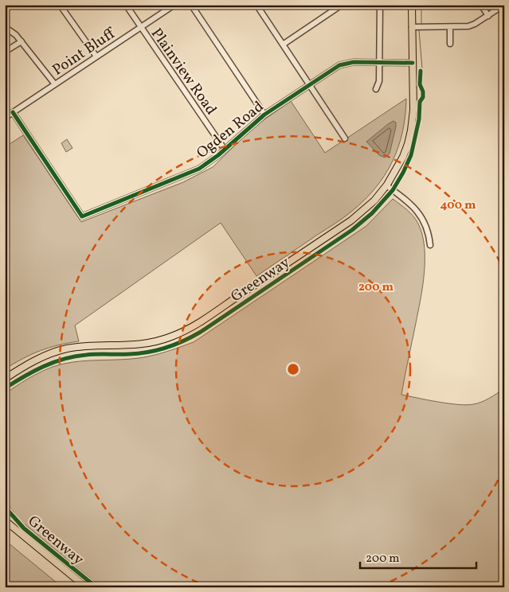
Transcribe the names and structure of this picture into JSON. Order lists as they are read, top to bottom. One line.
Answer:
{"streets":{"street":["Point Bluff","Plainview Road","Ogden Road"],"cycle path":["Greenway"]},"crossings":[["Point Bluff","Plainview Road"],["Point Bluff","Ogden Road"],["Plainview Road","Ogden Road"]],"scale_bar":"200 m","rings":["400 m","200 m"]}
